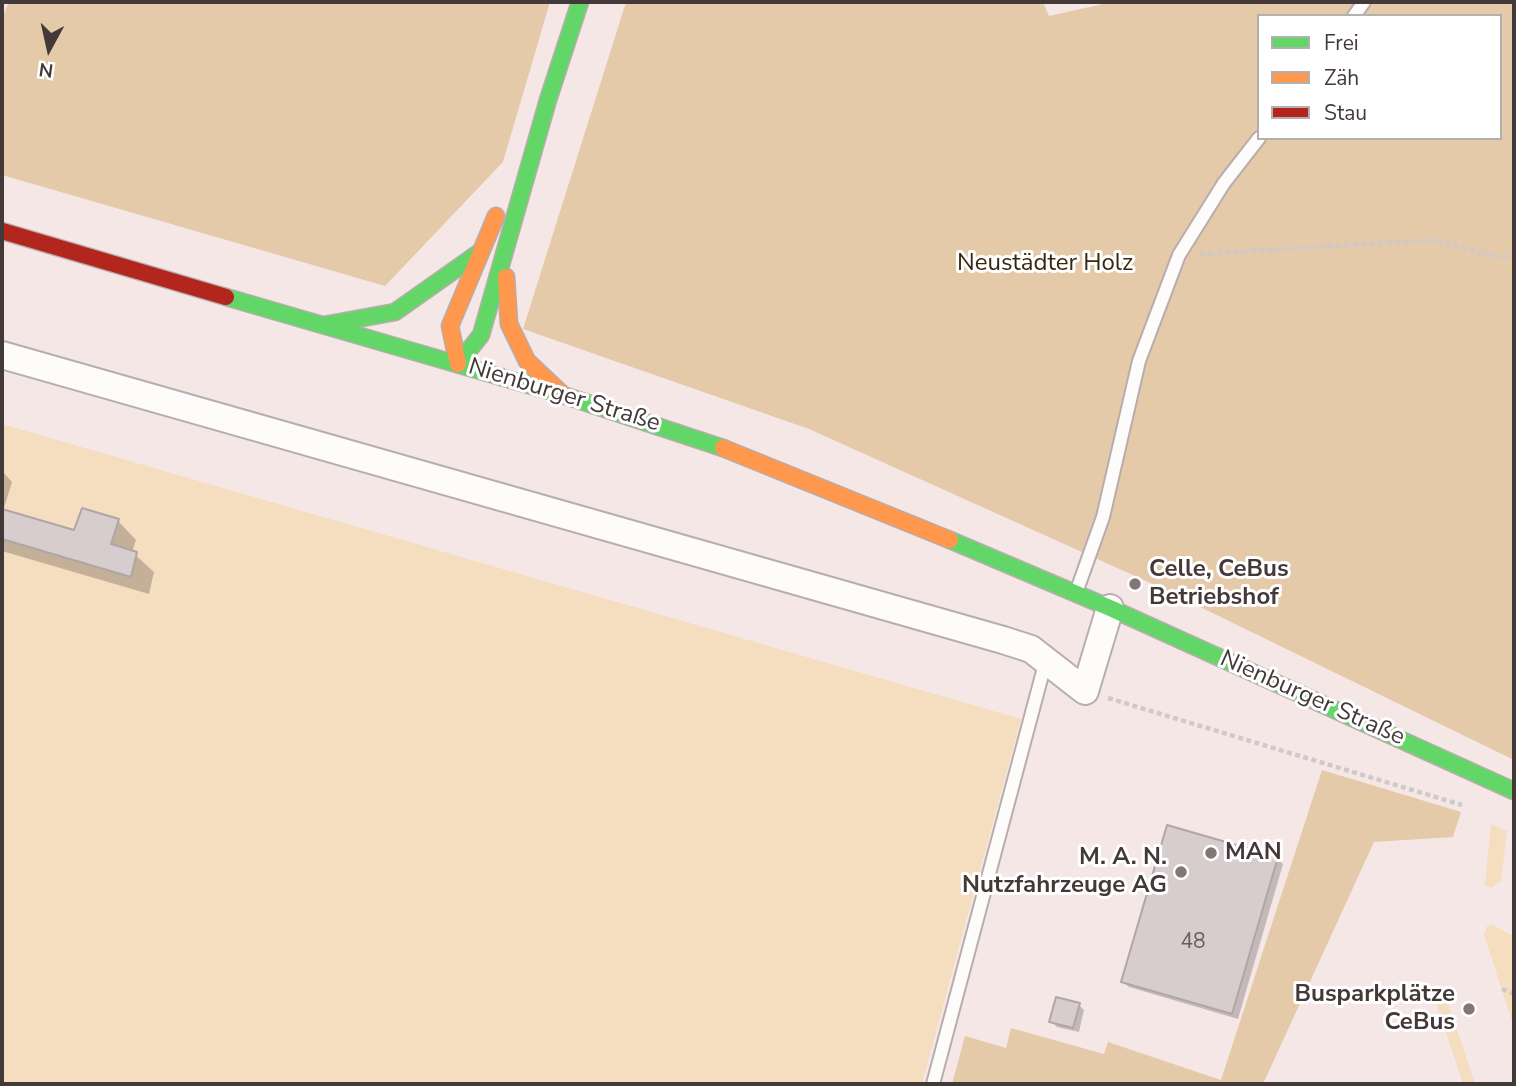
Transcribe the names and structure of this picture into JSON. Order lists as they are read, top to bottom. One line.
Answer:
{"streets":{"main road":["Nienburger Straße"]},"parks":["Neustädter Holz"],"places":["Celle, CeBus Betriebshof","MAN","M. A. N. Nutzfahrzeuge AG","Busparkplätze CeBus"],"house_numbers":["48"],"legend":["Frei","Zäh","Stau"],"north":"bottom"}
